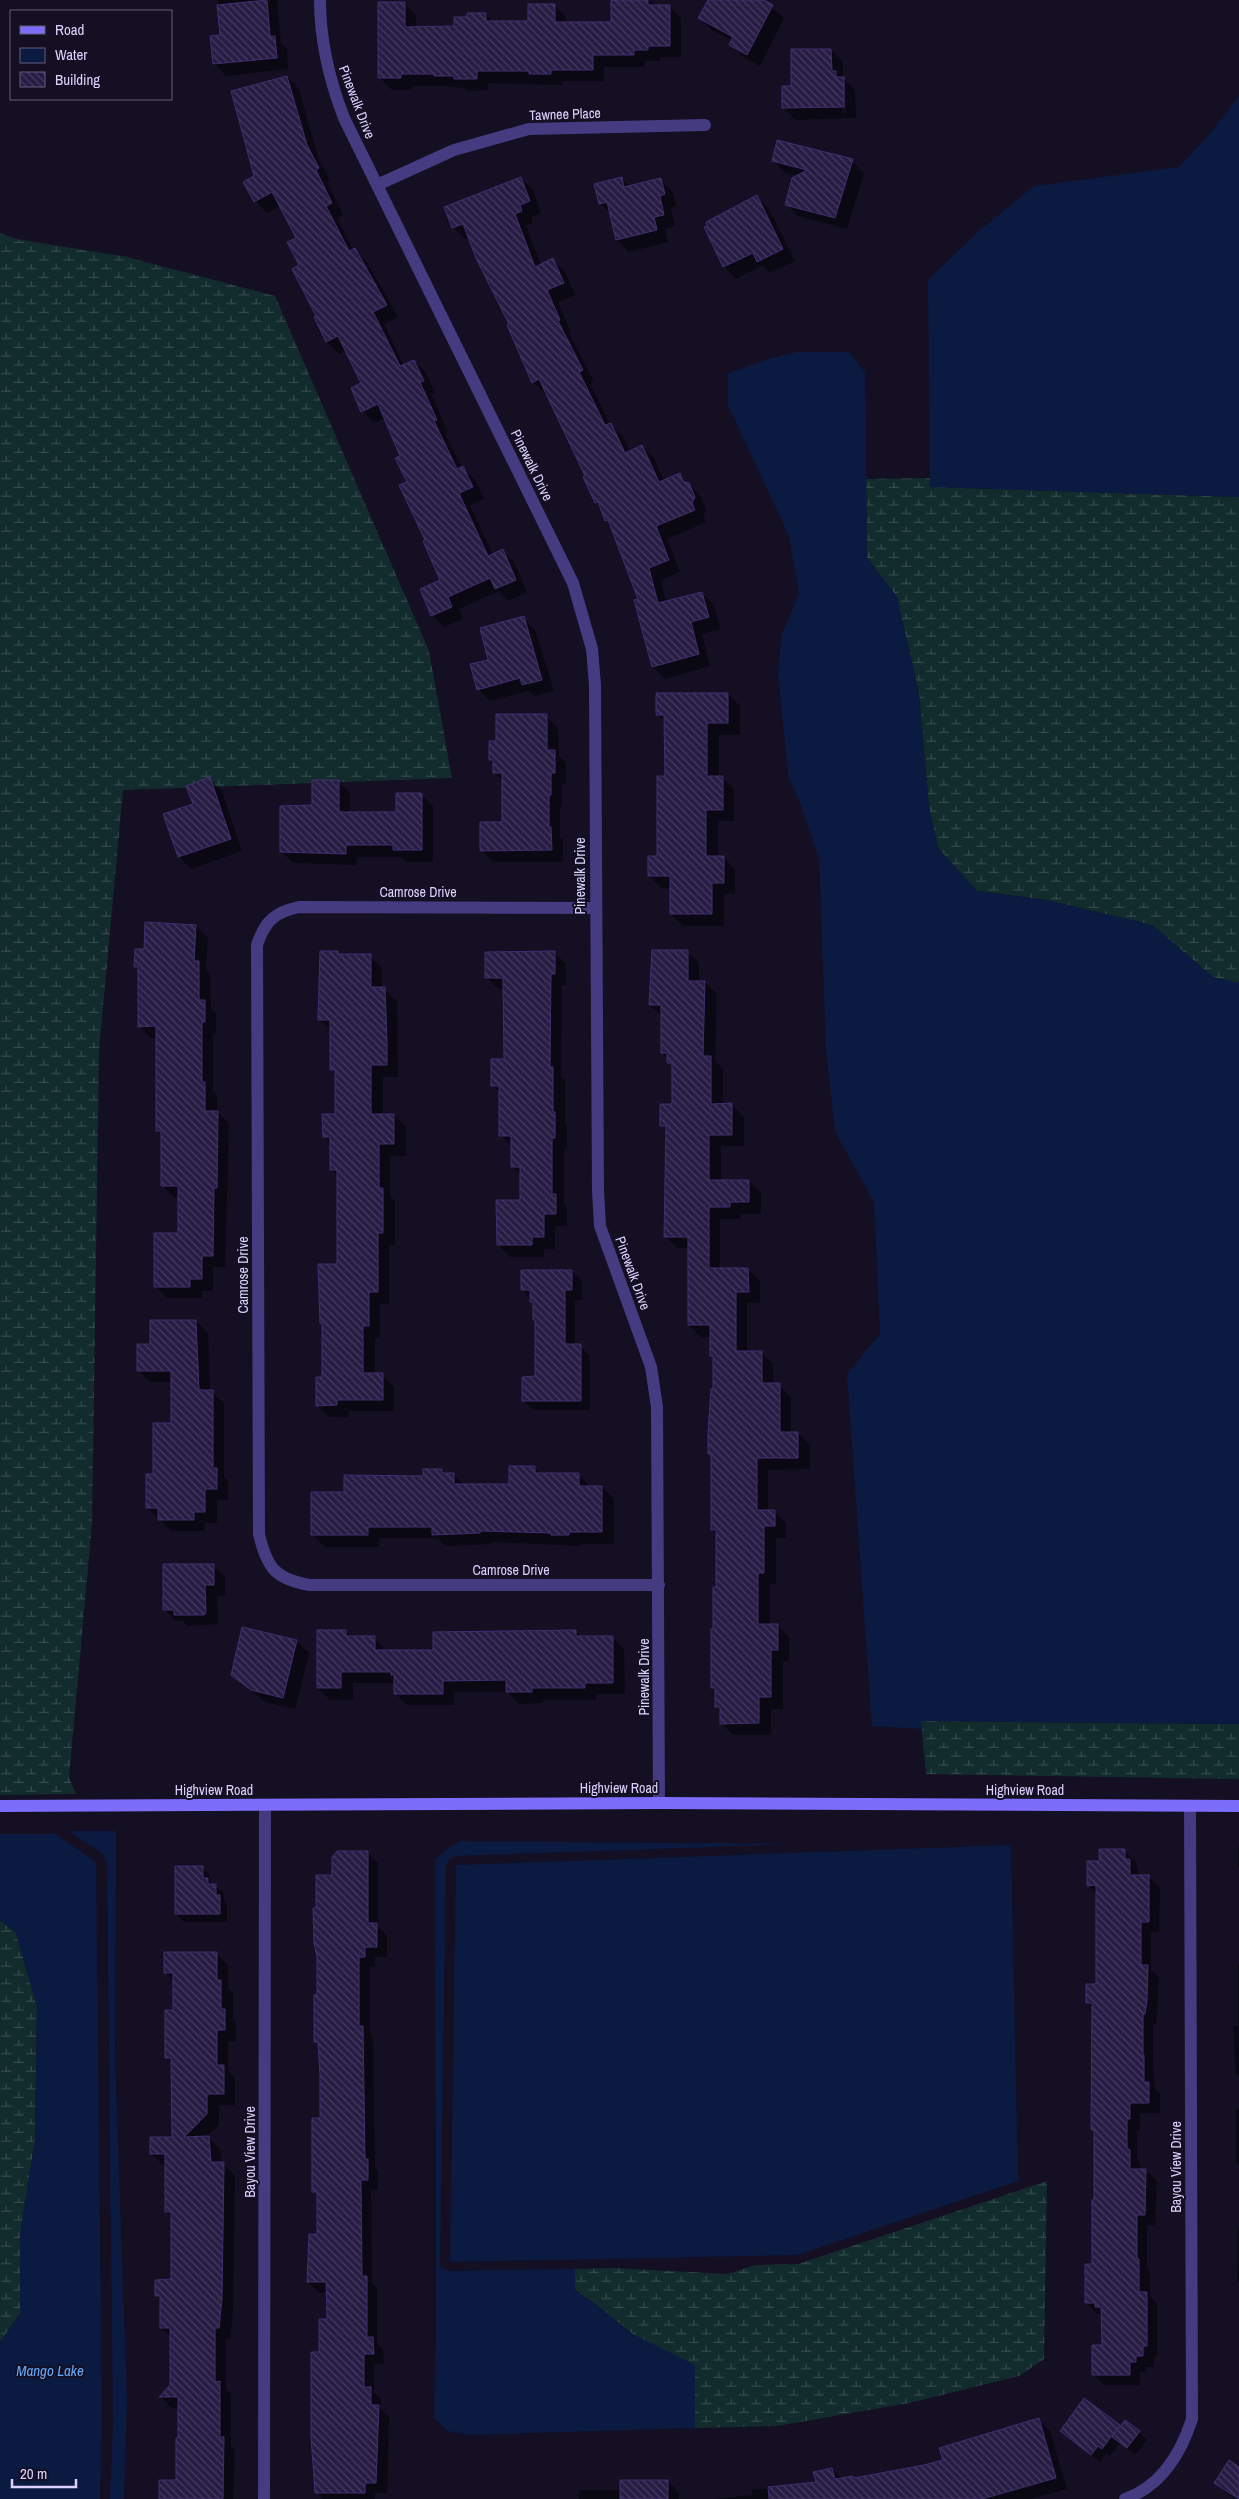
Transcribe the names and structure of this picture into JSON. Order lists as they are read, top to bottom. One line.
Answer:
{"streets":{"street":["Pinewalk Drive","Tawnee Place","Camrose Drive","Highview Road","Bayou View Drive"]},"crossings":[["Pinewalk Drive","Tawnee Place"],["Pinewalk Drive","Camrose Drive"],["Pinewalk Drive","Highview Road"],["Highview Road","Bayou View Drive"]],"water":["Mango Lake"],"legend":["Road","Water","Building"],"scale_bar":"20 m"}
